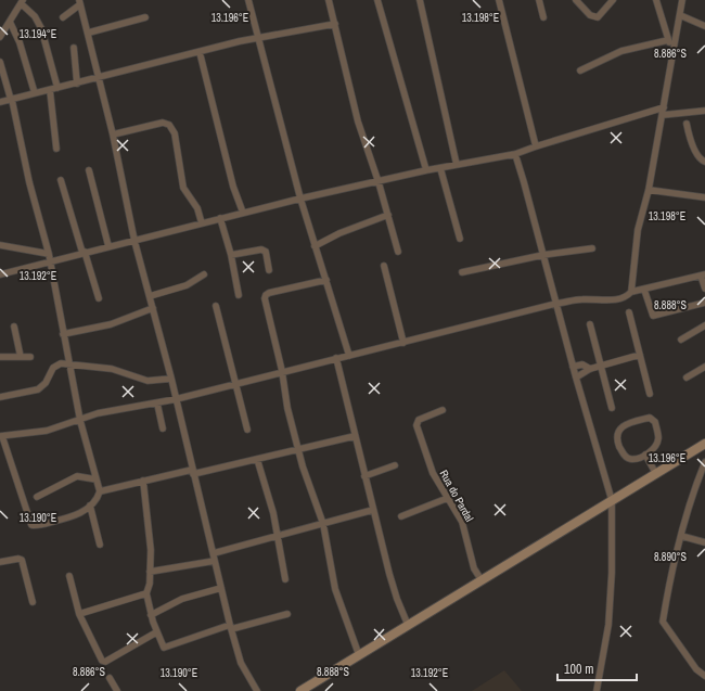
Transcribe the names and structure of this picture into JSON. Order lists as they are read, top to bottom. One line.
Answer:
{"streets":{"street":["Rua do Pardal"]},"scale_bar":"100 m","coordinates":["13.196°E","13.198°E","13.194°E","8.886°S","13.192°E","8.888°S","13.190°E","8.890°S"]}
